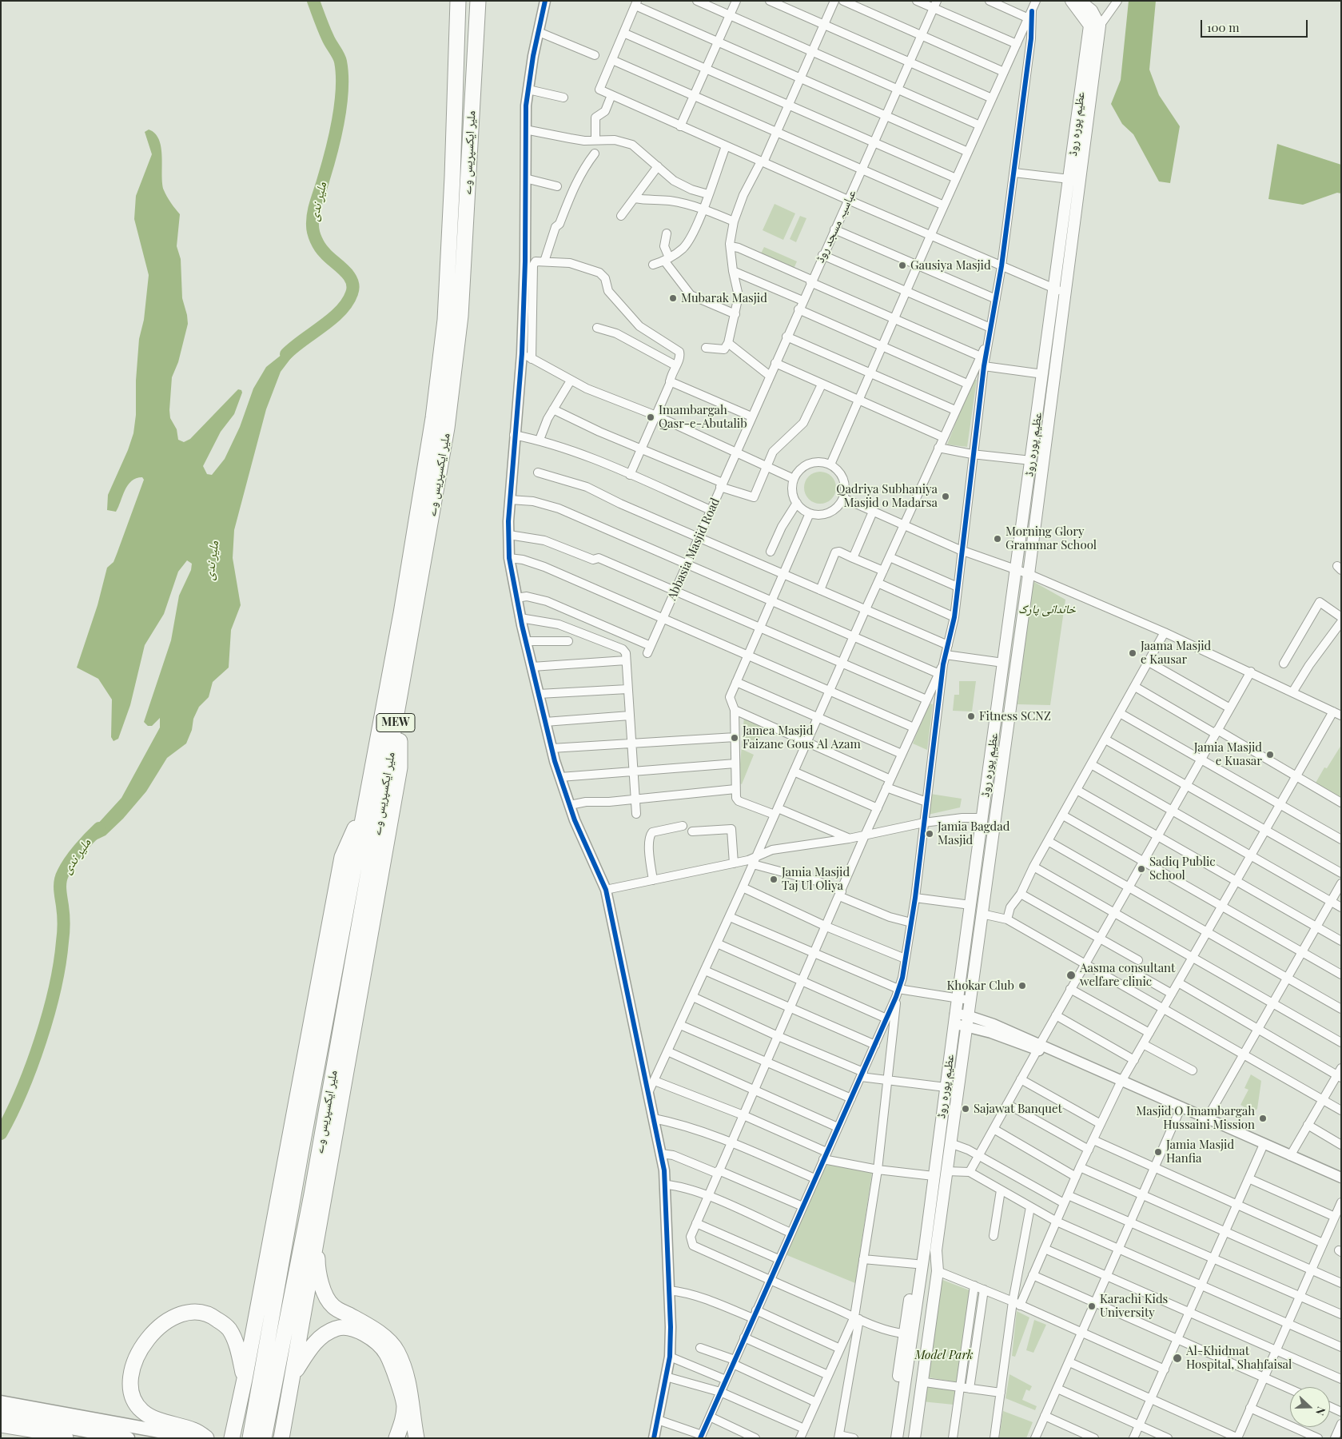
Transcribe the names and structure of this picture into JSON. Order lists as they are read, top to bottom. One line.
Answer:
{"streets":{"highway":["ملیر ایکسپریس وے","MEW"],"main road":["عظیم پورہ روڈ"],"street":["عباسیہ مسجد روڈ","Abbasia Masjid Road"]},"crossings":[["عباسیہ مسجد روڈ","Abbasia Masjid Road"]],"water":["ملیر ندی"],"parks":["خاندانی پارک","Model Park"],"places":["Gausiya Masjid","Mubarak Masjid","Imambargah Qasr-e-Abutalib","Qadriya Subhaniya Masjid o Madarsa","Morning Glory Grammar School","Jaama Masjid e Kausar","Fitness SCNZ","Jamea Masjid Faizane Gous Al Azam","Jamia Masjid e Kuasar","Jamia Bagdad Masjid","Sadiq Public School","Jamia Masjid Taj Ul Oliya","Aasma consultant welfare clinic","Khokar Club","Sajawat Banquet","Masjid O Imambargah Hussaini Mission","Jamia Masjid Hanfia","Karachi Kids University","Al-Khidmat Hospital, Shahfaisal"],"scale_bar":"100 m","north":"right"}
